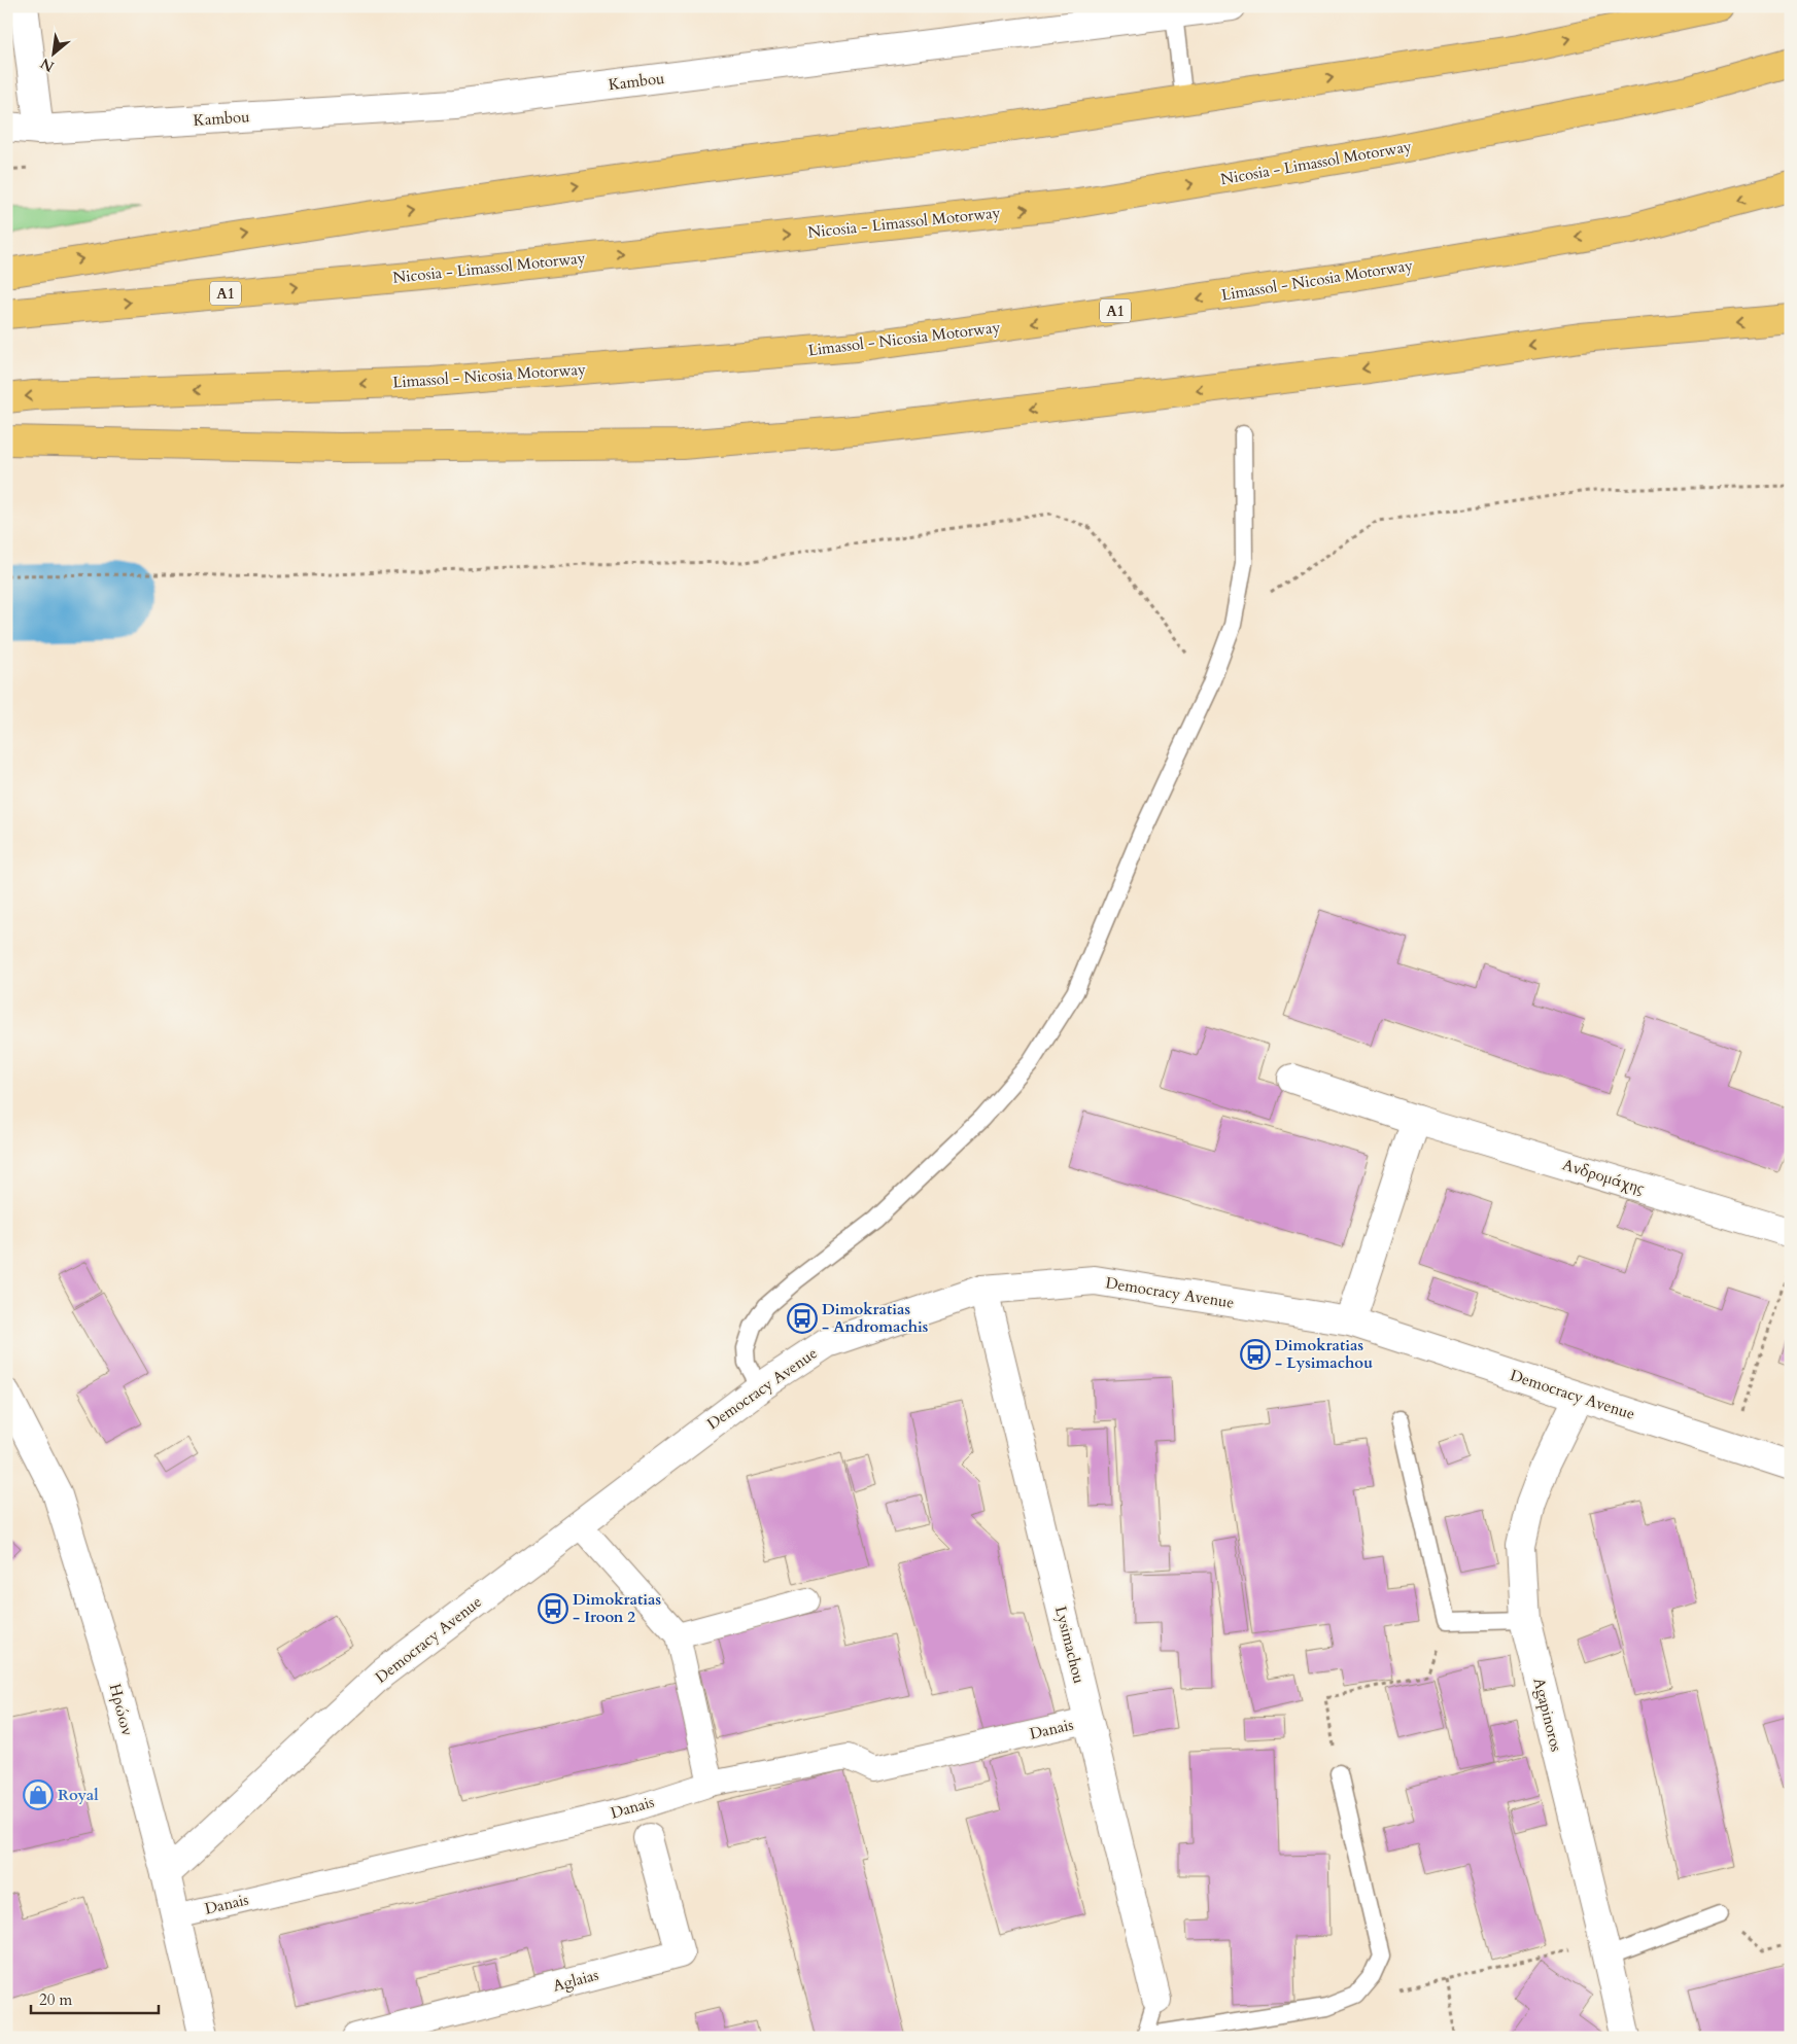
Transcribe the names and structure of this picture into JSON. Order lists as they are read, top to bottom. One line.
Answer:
{"streets":{"highway":["Nicosia - Limassol Motorway","Limassol - Nicosia Motorway","A1"],"street":["Kambou","Ανδρομάχης","Democracy Avenue","Lysimachou","Ηρώων","Agapinoros","Danais","Aglaias"]},"crossings":[["Democracy Avenue","Lysimachou"],["Democracy Avenue","Ηρώων"],["Democracy Avenue","Agapinoros"],["Lysimachou","Danais"],["Ηρώων","Danais"]],"places":{"bus stop":["Dimokratias - Andromachis","Dimokratias - Lysimachou","Dimokratias - Iroon 2"],"shop":["Royal"]},"scale_bar":"20 m","north":"bottom left"}
